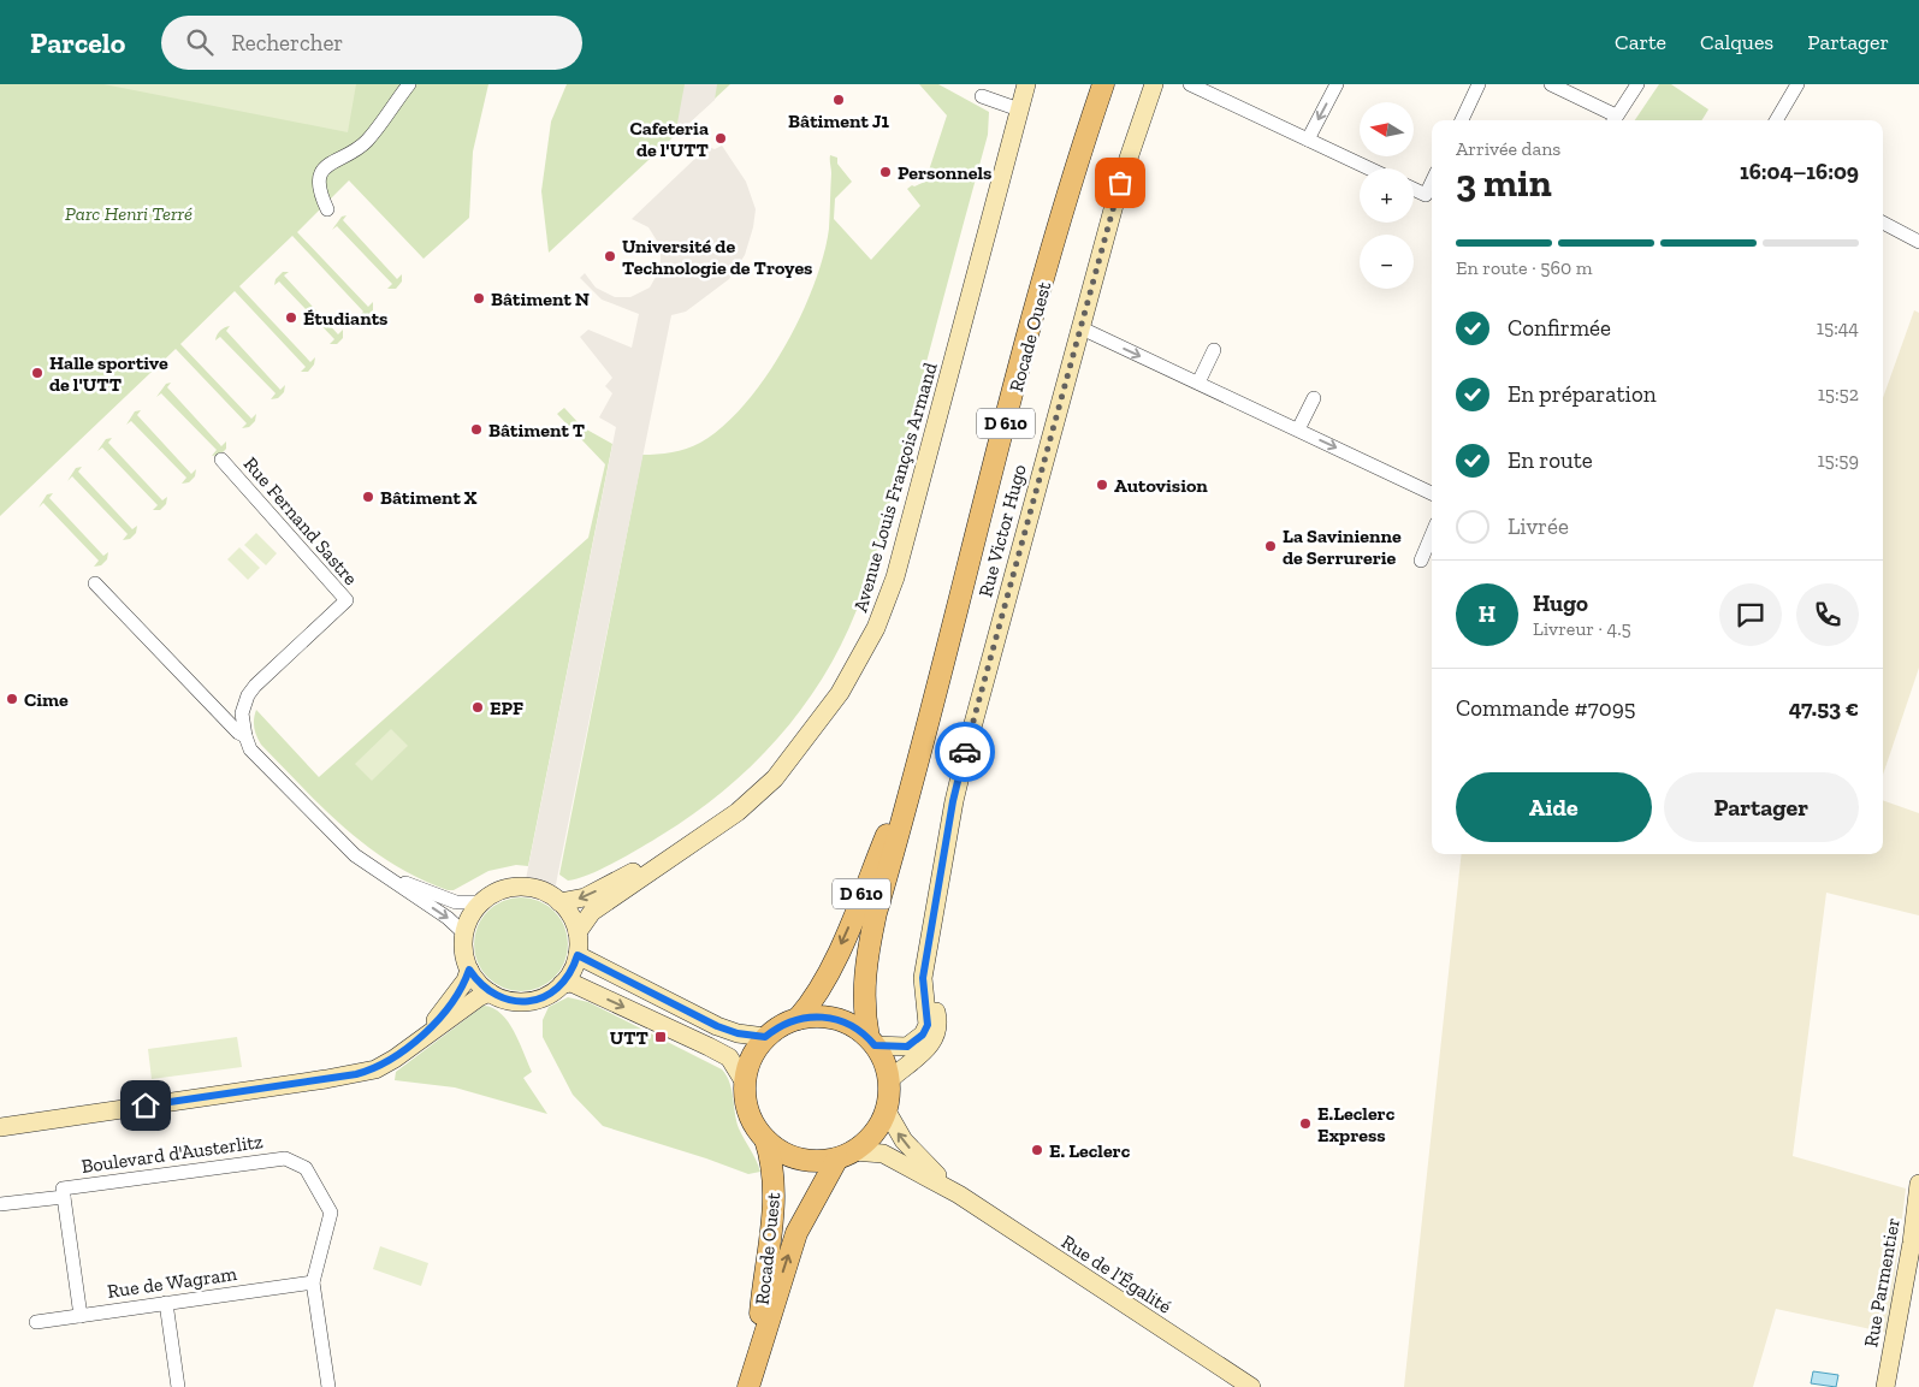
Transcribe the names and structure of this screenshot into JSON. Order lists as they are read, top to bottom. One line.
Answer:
{"streets":{"main road":["Rocade Ouest","D 610"],"street":["Avenue Louis François Armand","Rue Fernand Sastre","Rue Victor Hugo","Boulevard d'Austerlitz","Rue de l'Égalité","Rue de Wagram","Rue Parmentier"]},"crossings":[["Rocade Ouest","Rue Victor Hugo"],["Boulevard d'Austerlitz","Rue de Wagram"]],"parks":["Parc Henri Terré"],"places":{"other":["Bâtiment J1","Cafeteria de l'UTT","Personnels","Université de Technologie de Troyes","Bâtiment N","Étudiants","Halle sportive de l'UTT","Bâtiment T","Autovision","Bâtiment X","La Savinienne de Serrurerie","Cime","EPF","E.Leclerc Express","E. Leclerc"],"transit":["UTT"]},"north":"left","page":{"header":"Parcelo","search":"Rechercher","nav":["Carte","Calques","Partager"],"map_buttons":["+","−"],"heading":["3 min","Arrivée dans","16:04–16:09"],"panel":["Hugo","Livreur · 4.5","Commande #7095","47.53 €"],"bar":"En route · 560 m","list":[["Confirmée","15:44"],["En préparation","15:52"],["En route","15:59"],"Livrée"],"round":"H","buttons":["Aide","Partager"]}}
